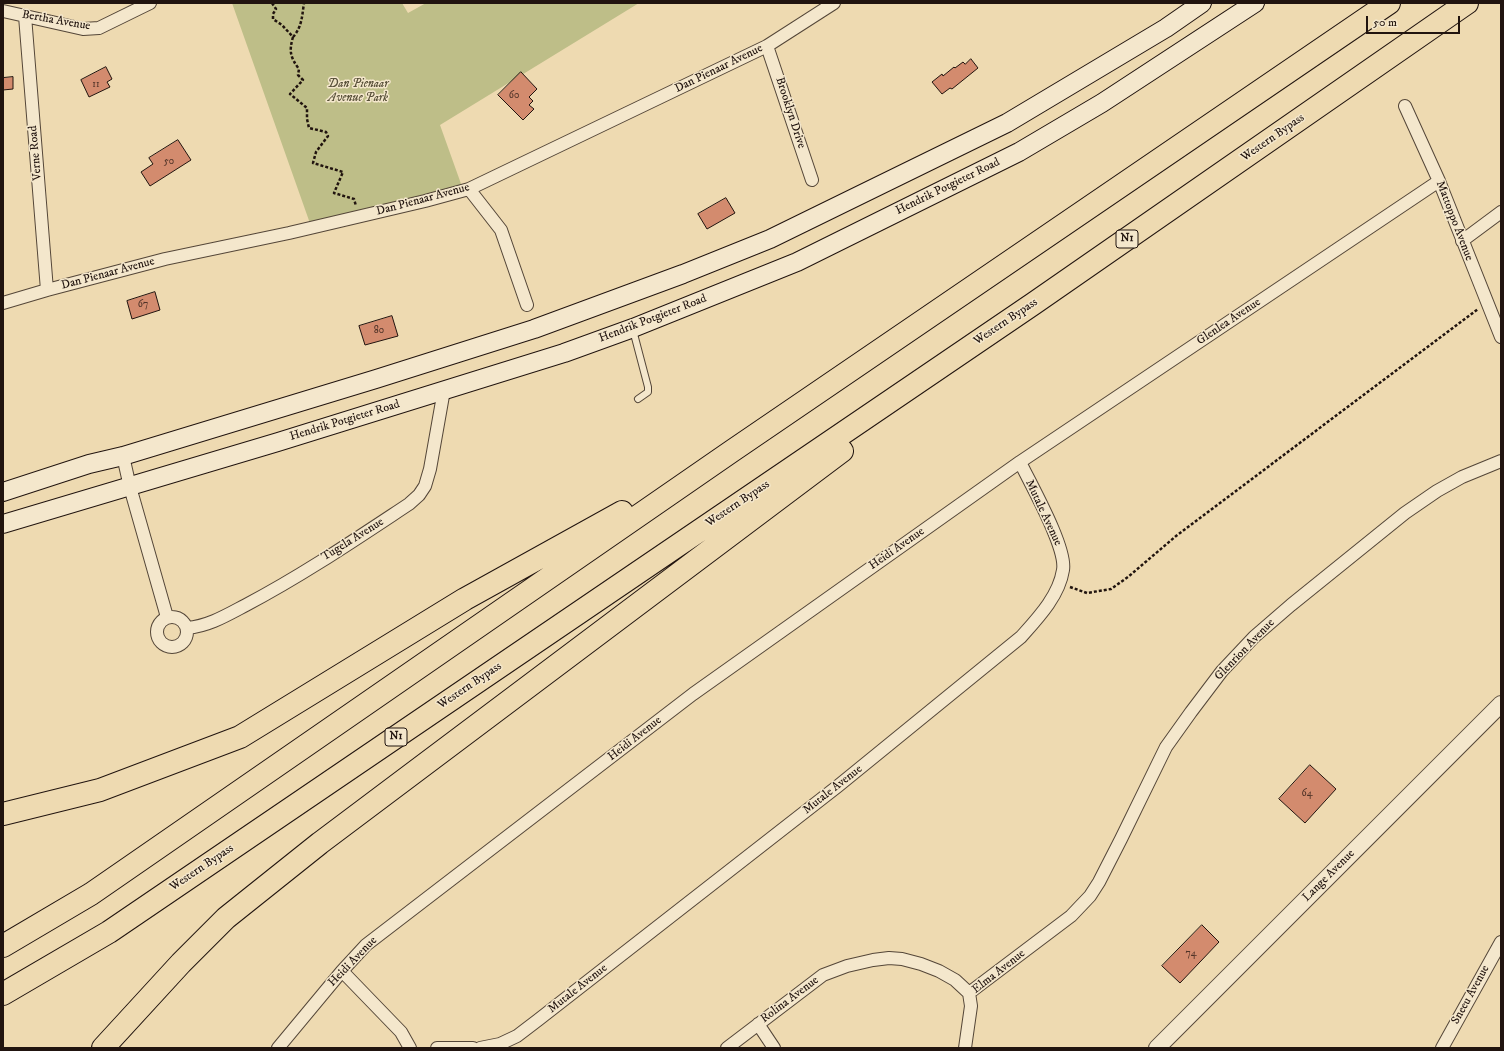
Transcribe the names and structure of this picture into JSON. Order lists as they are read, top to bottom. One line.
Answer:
{"streets":{"highway":["Western Bypass","N1"],"main road":["Hendrik Potgieter Road"],"street":["Bertha Avenue","Dan Pienaar Avenue","Brooklyn Drive","Verne Road","Mattoppo Avenue","Glenlea Avenue","Mutale Avenue","Tugela Avenue","Heidi Avenue","Glenrion Avenue","Lange Avenue","Elma Avenue","Sneeu Avenue","Rolina Avenue"]},"crossings":[["Bertha Avenue","Verne Road"],["Dan Pienaar Avenue","Brooklyn Drive"],["Dan Pienaar Avenue","Verne Road"],["Hendrik Potgieter Road","Tugela Avenue"],["Mattoppo Avenue","Glenlea Avenue"],["Glenlea Avenue","Mutale Avenue"],["Glenlea Avenue","Heidi Avenue"],["Mutale Avenue","Heidi Avenue"],["Glenrion Avenue","Elma Avenue"],["Elma Avenue","Rolina Avenue"]],"parks":["Dan Pienaar Avenue Park"],"house_numbers":["11","60","50","67","80","64","74"],"scale_bar":"50 m"}
